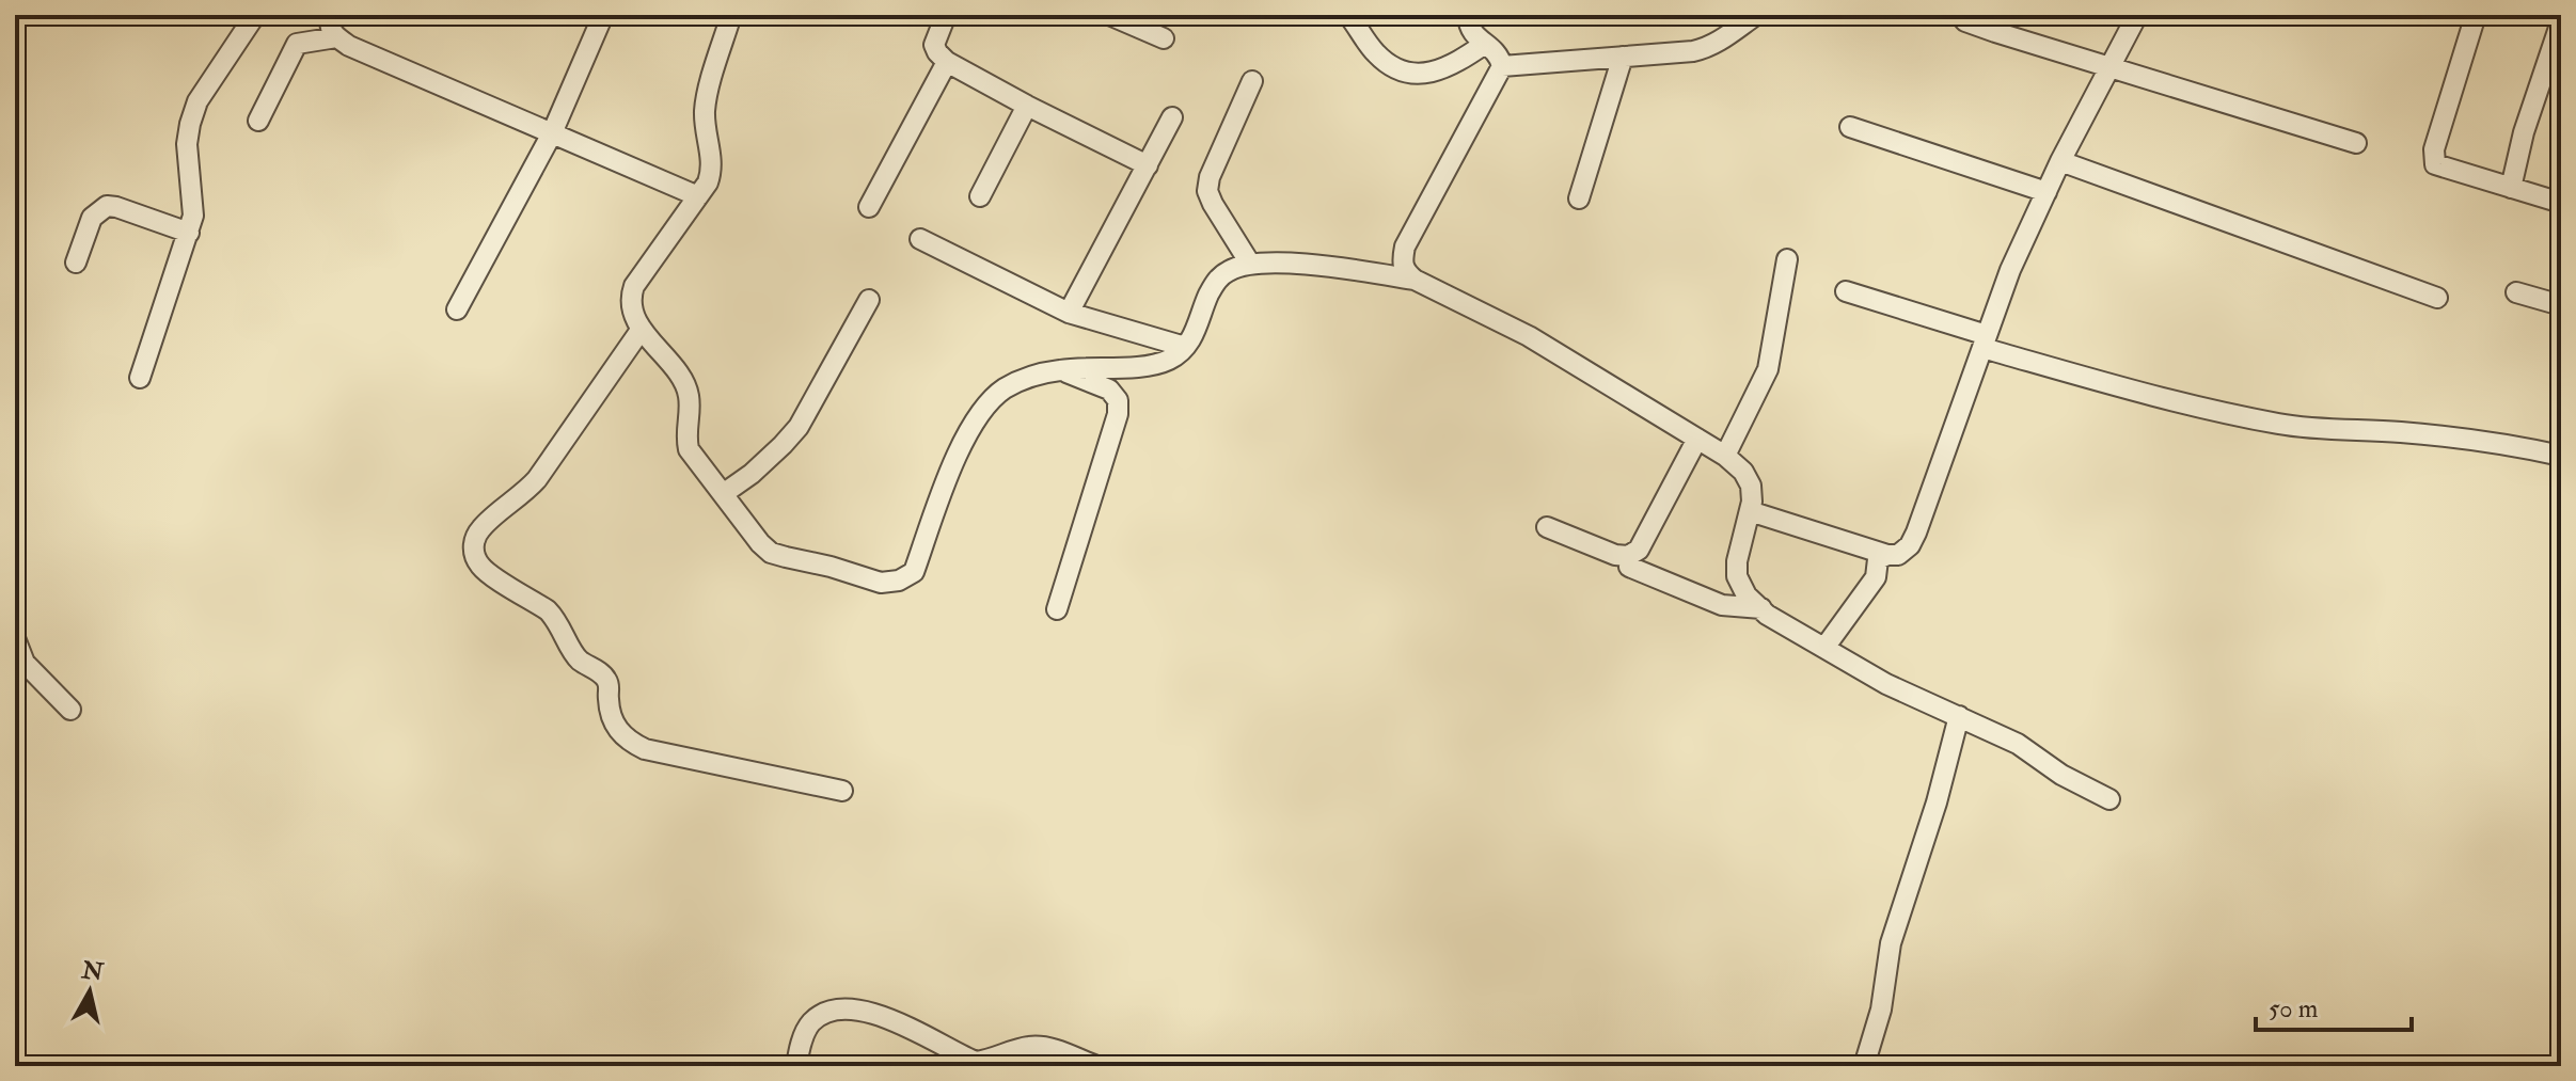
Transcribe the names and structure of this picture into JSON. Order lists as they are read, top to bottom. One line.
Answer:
{"scale_bar":"50 m","north":"top"}
